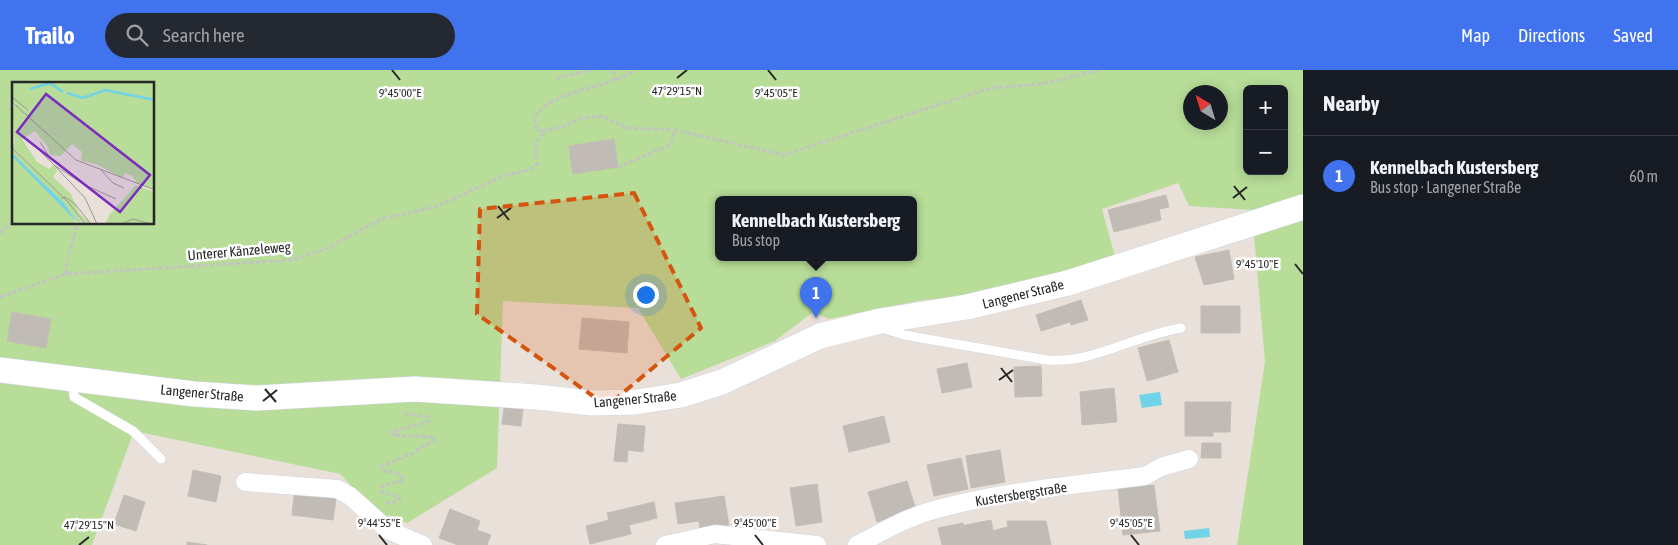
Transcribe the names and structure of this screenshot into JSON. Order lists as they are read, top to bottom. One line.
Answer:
{"streets":{"main road":["Langener Straße"],"street":["Kustersbergstraße"],"path":["Unterer Känzeleweg"]},"north":"top left","page":{"header":"Trailo","search":"Search here","nav":["Map","Directions","Saved"],"heading":"Nearby","map_buttons":["+","−"],"list":[{"mark":"1","name":"Kennelbach Kustersberg","note":"Bus stop · Langener Straße","value":"60 m"}],"popup":["Kennelbach Kustersberg","Bus stop"],"pins":"1"},"coordinates":["47°29'15\"N","9°45'00\"E","9°45'05\"E","9°45'10\"E","9°44'55\"E"]}
